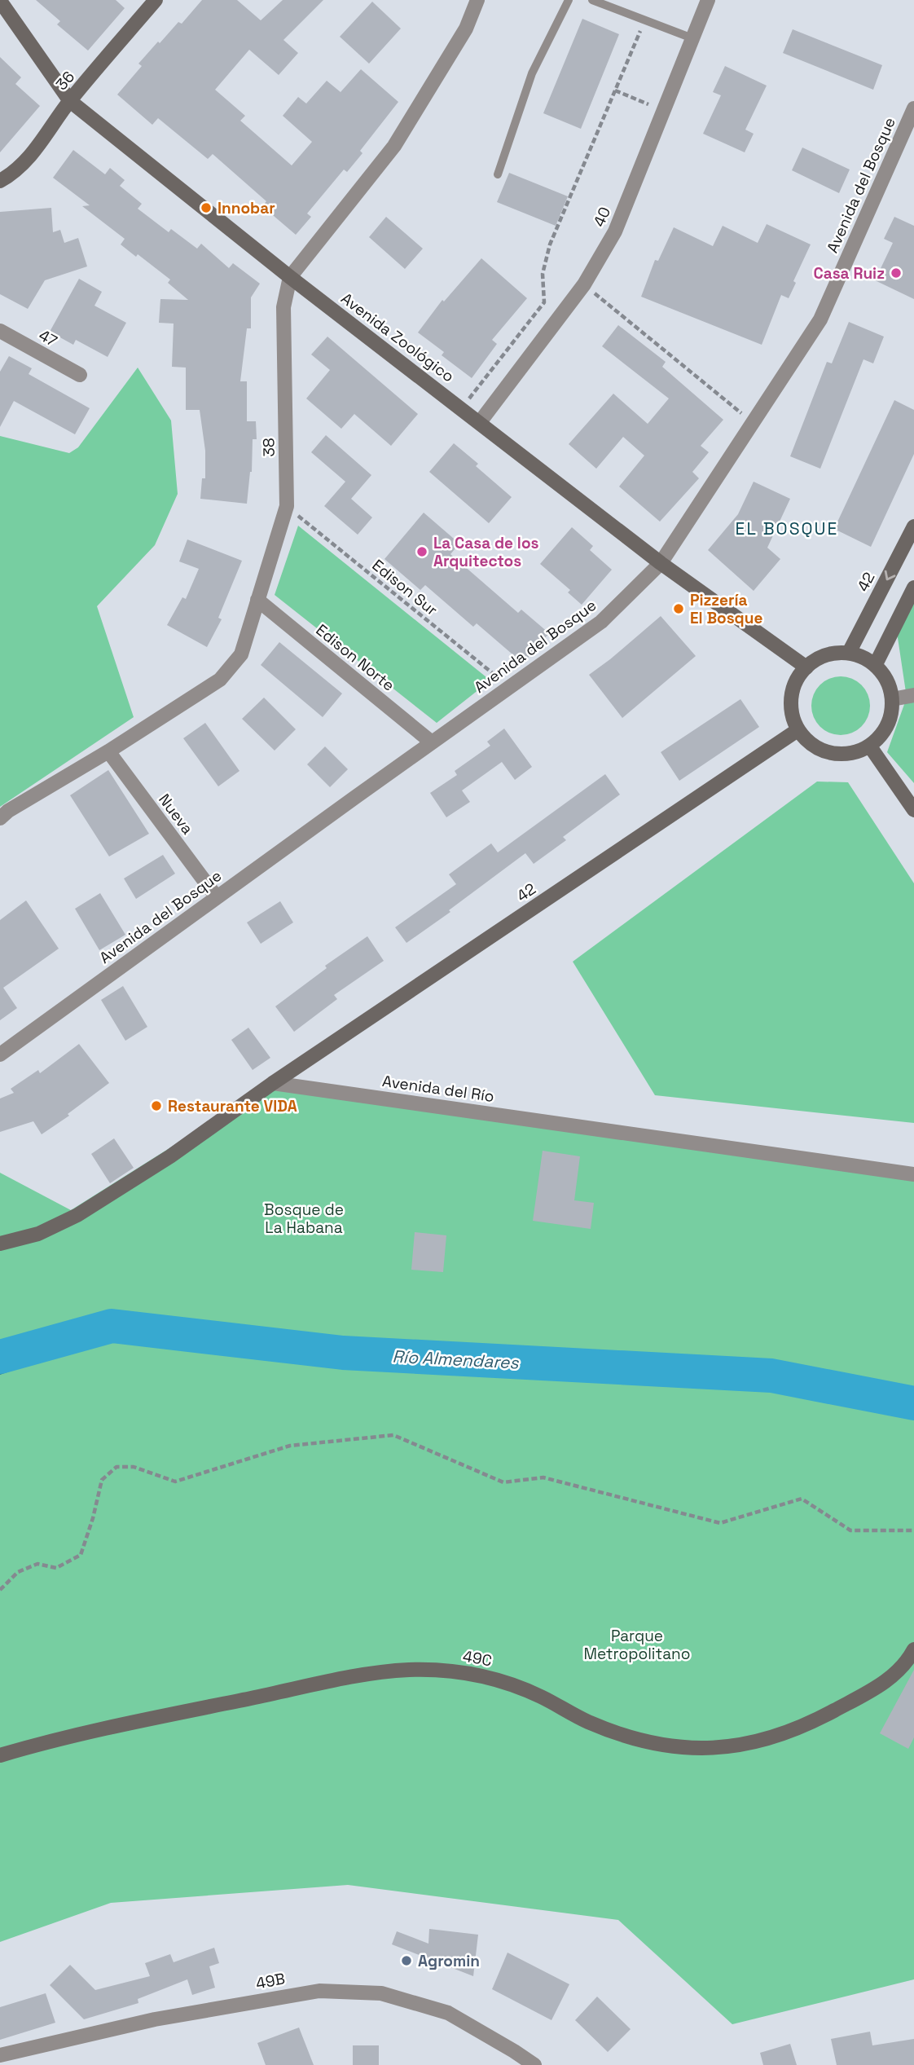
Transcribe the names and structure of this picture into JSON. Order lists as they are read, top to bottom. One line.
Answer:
{"streets":{"street":["36","Avenida del Bosque","40","Avenida Zoológico","47","38","42","Edison Norte","Nueva","Avenida del Río","49C","49B"],"path":["Edison Sur"]},"crossings":[["36","Avenida Zoológico"],["Avenida del Bosque","Avenida Zoológico"],["Avenida del Bosque","Edison Sur"],["Avenida del Bosque","Edison Norte"],["Avenida del Bosque","Nueva"],["40","Avenida Zoológico"],["Avenida Zoológico","38"],["Avenida Zoológico","42"],["38","Edison Sur"],["38","Edison Norte"],["38","Nueva"],["42","Avenida del Río"]],"districts":["EL BOSQUE"],"water":["Río Almendares"],"parks":["Bosque de La Habana","Parque Metropolitano"],"places":["Innobar","Casa Ruiz","La Casa de los Arquitectos","Pizzería El Bosque","Restaurante VIDA","Agromin"]}
